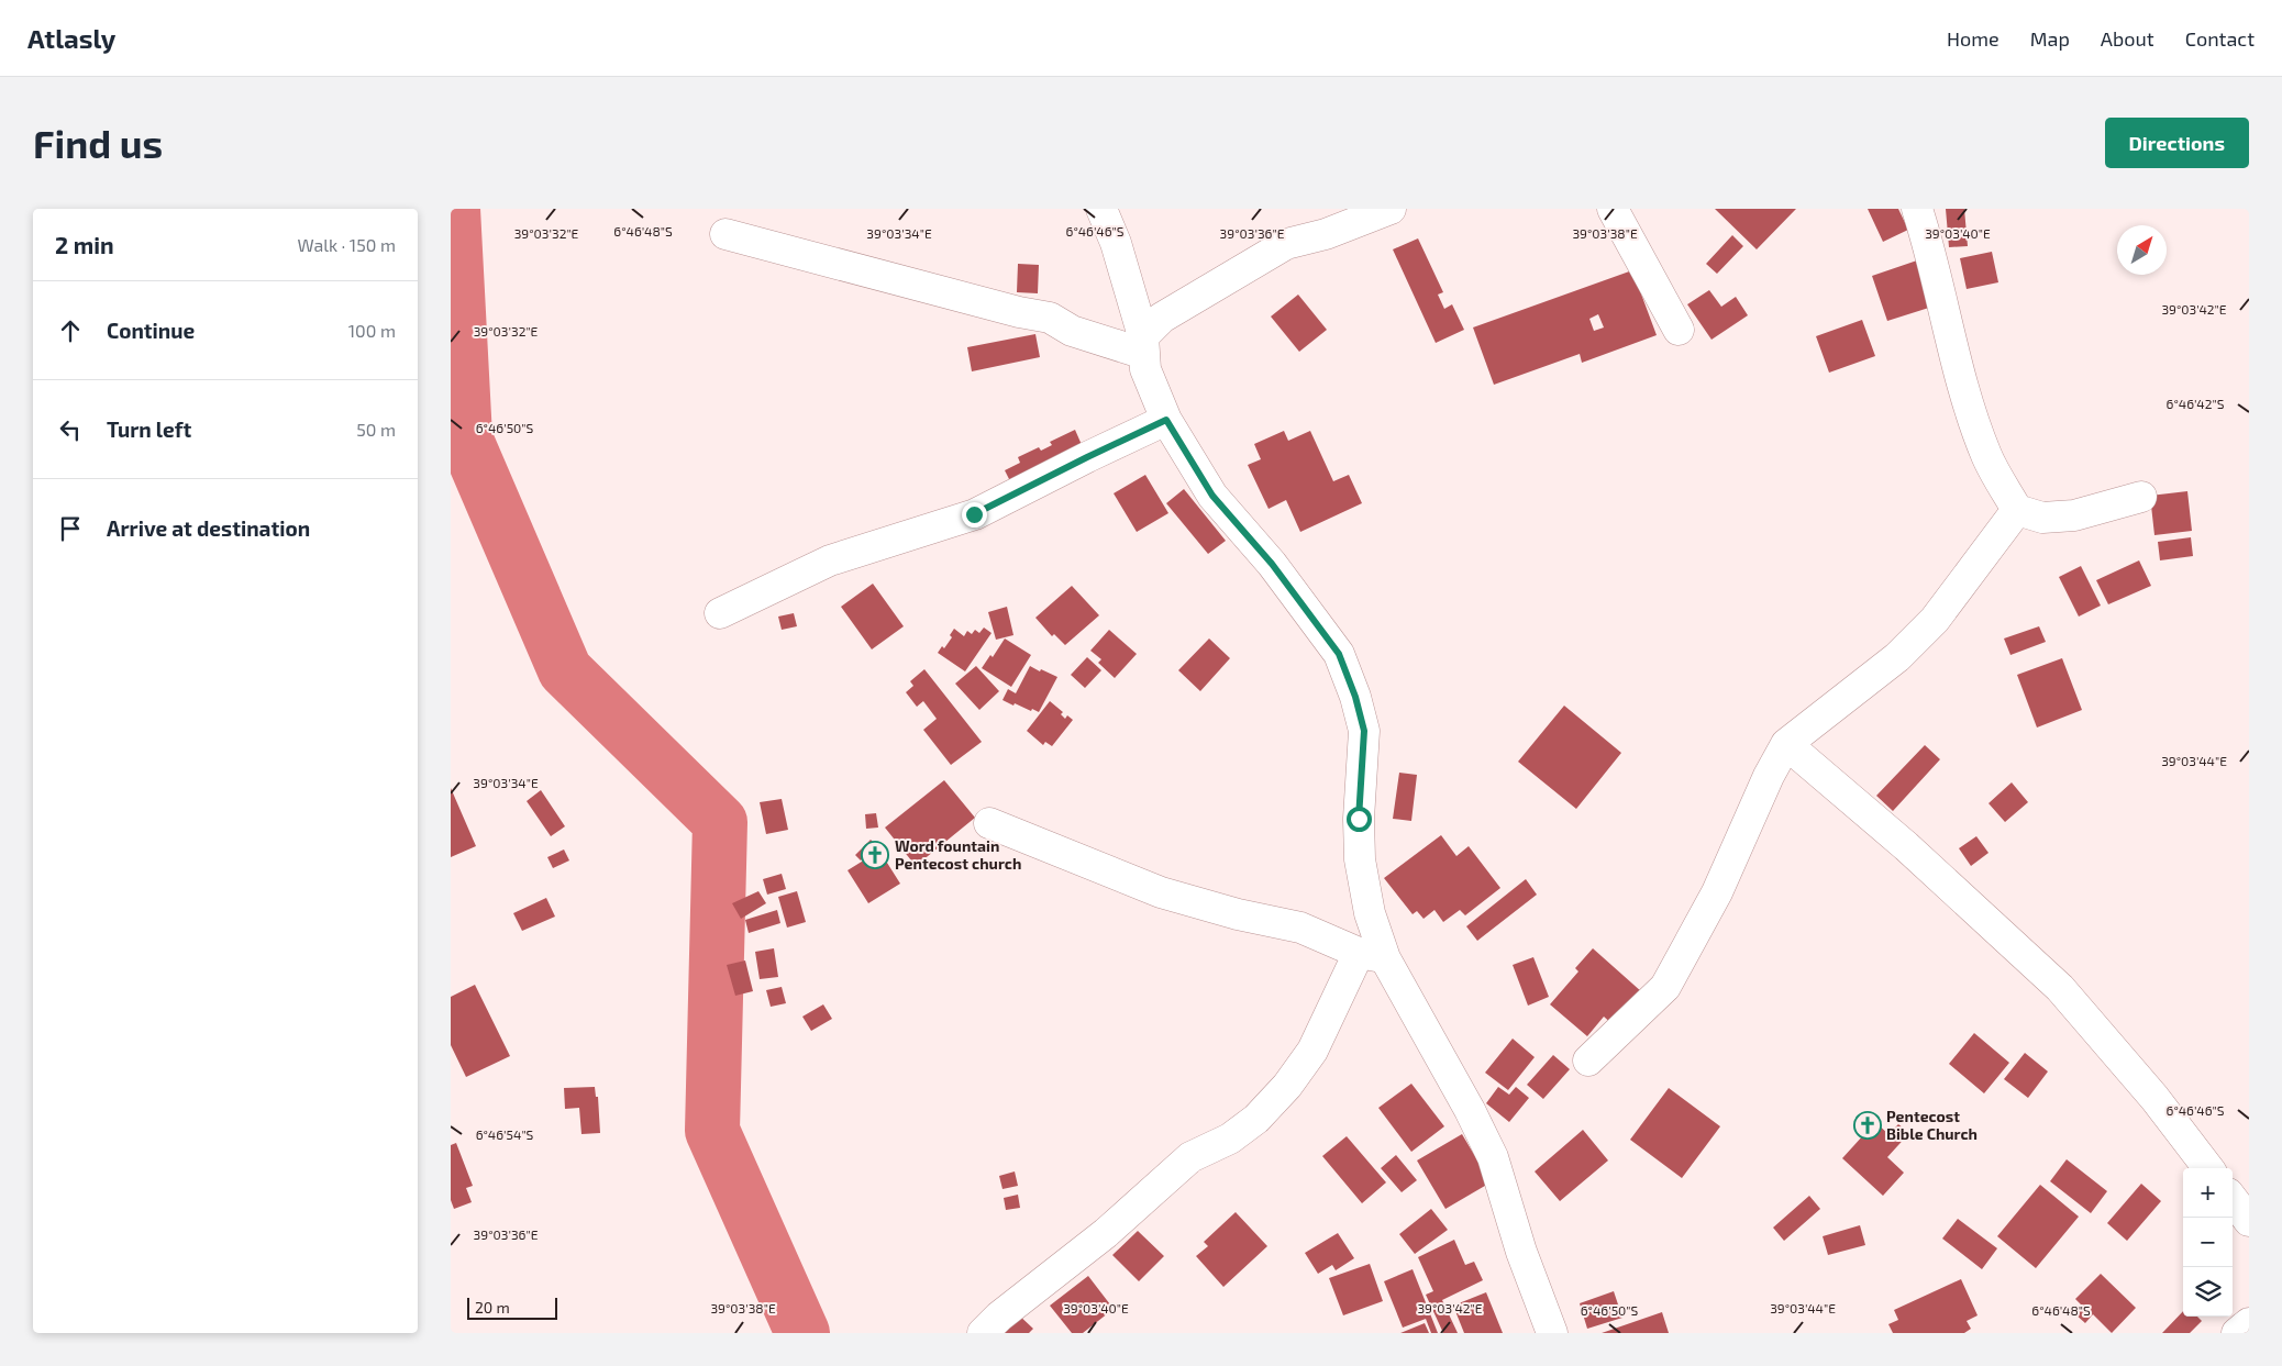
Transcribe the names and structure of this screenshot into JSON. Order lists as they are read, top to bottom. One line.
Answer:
{"places":{"church":["Word fountain Pentecost church","Pentecost Bible Church"]},"scale_bar":"20 m","north":"top right","page":{"header":"Atlasly","nav":["Home","Map","About","Contact"],"buttons":"Directions","title":"Find us","heading":["2 min","Walk · 150 m"],"list":[["Continue","100 m"],["Turn left","50 m"],"Arrive at destination"],"map_buttons":["+","−"],"scale":"20 m"},"coordinates":["6°46'48\"S","6°46'46\"S","39°03'32\"E","39°03'34\"E","39°03'38\"E","39°03'40\"E","39°03'36\"E","39°03'42\"E","6°46'42\"S","6°46'50\"S","39°03'44\"E","6°46'54\"S"]}
